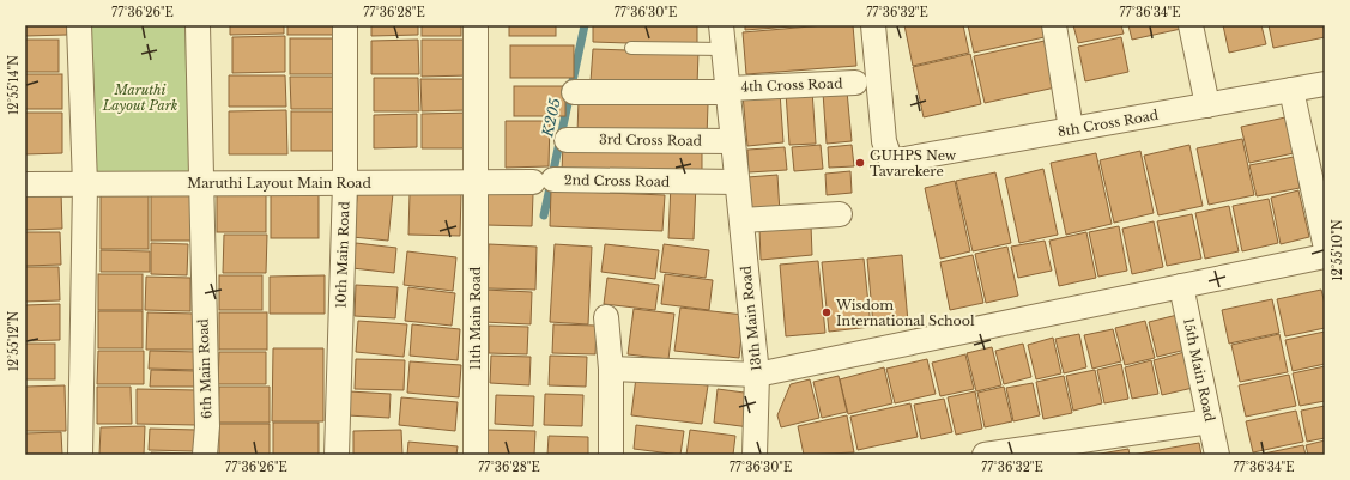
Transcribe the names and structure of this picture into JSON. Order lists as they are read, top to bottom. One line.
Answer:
{"streets":{"street":["4th Cross Road","8th Cross Road","3rd Cross Road","2nd Cross Road","Maruthi Layout Main Road","10th Main Road","11th Main Road","13th Main Road","6th Main Road","15th Main Road"]},"crossings":[["4th Cross Road","13th Main Road"],["3rd Cross Road","13th Main Road"],["2nd Cross Road","Maruthi Layout Main Road"],["2nd Cross Road","13th Main Road"],["Maruthi Layout Main Road","10th Main Road"],["Maruthi Layout Main Road","11th Main Road"],["Maruthi Layout Main Road","6th Main Road"]],"water":["K205"],"parks":["Maruthi Layout Park"],"places":["GUHPS New Tavarekere","Wisdom International School"],"coordinates":["77°36'26\"E","77°36'28\"E","77°36'30\"E","77°36'32\"E","77°36'34\"E","12°55'14\"N","12°55'10\"N","12°55'12\"N"]}
